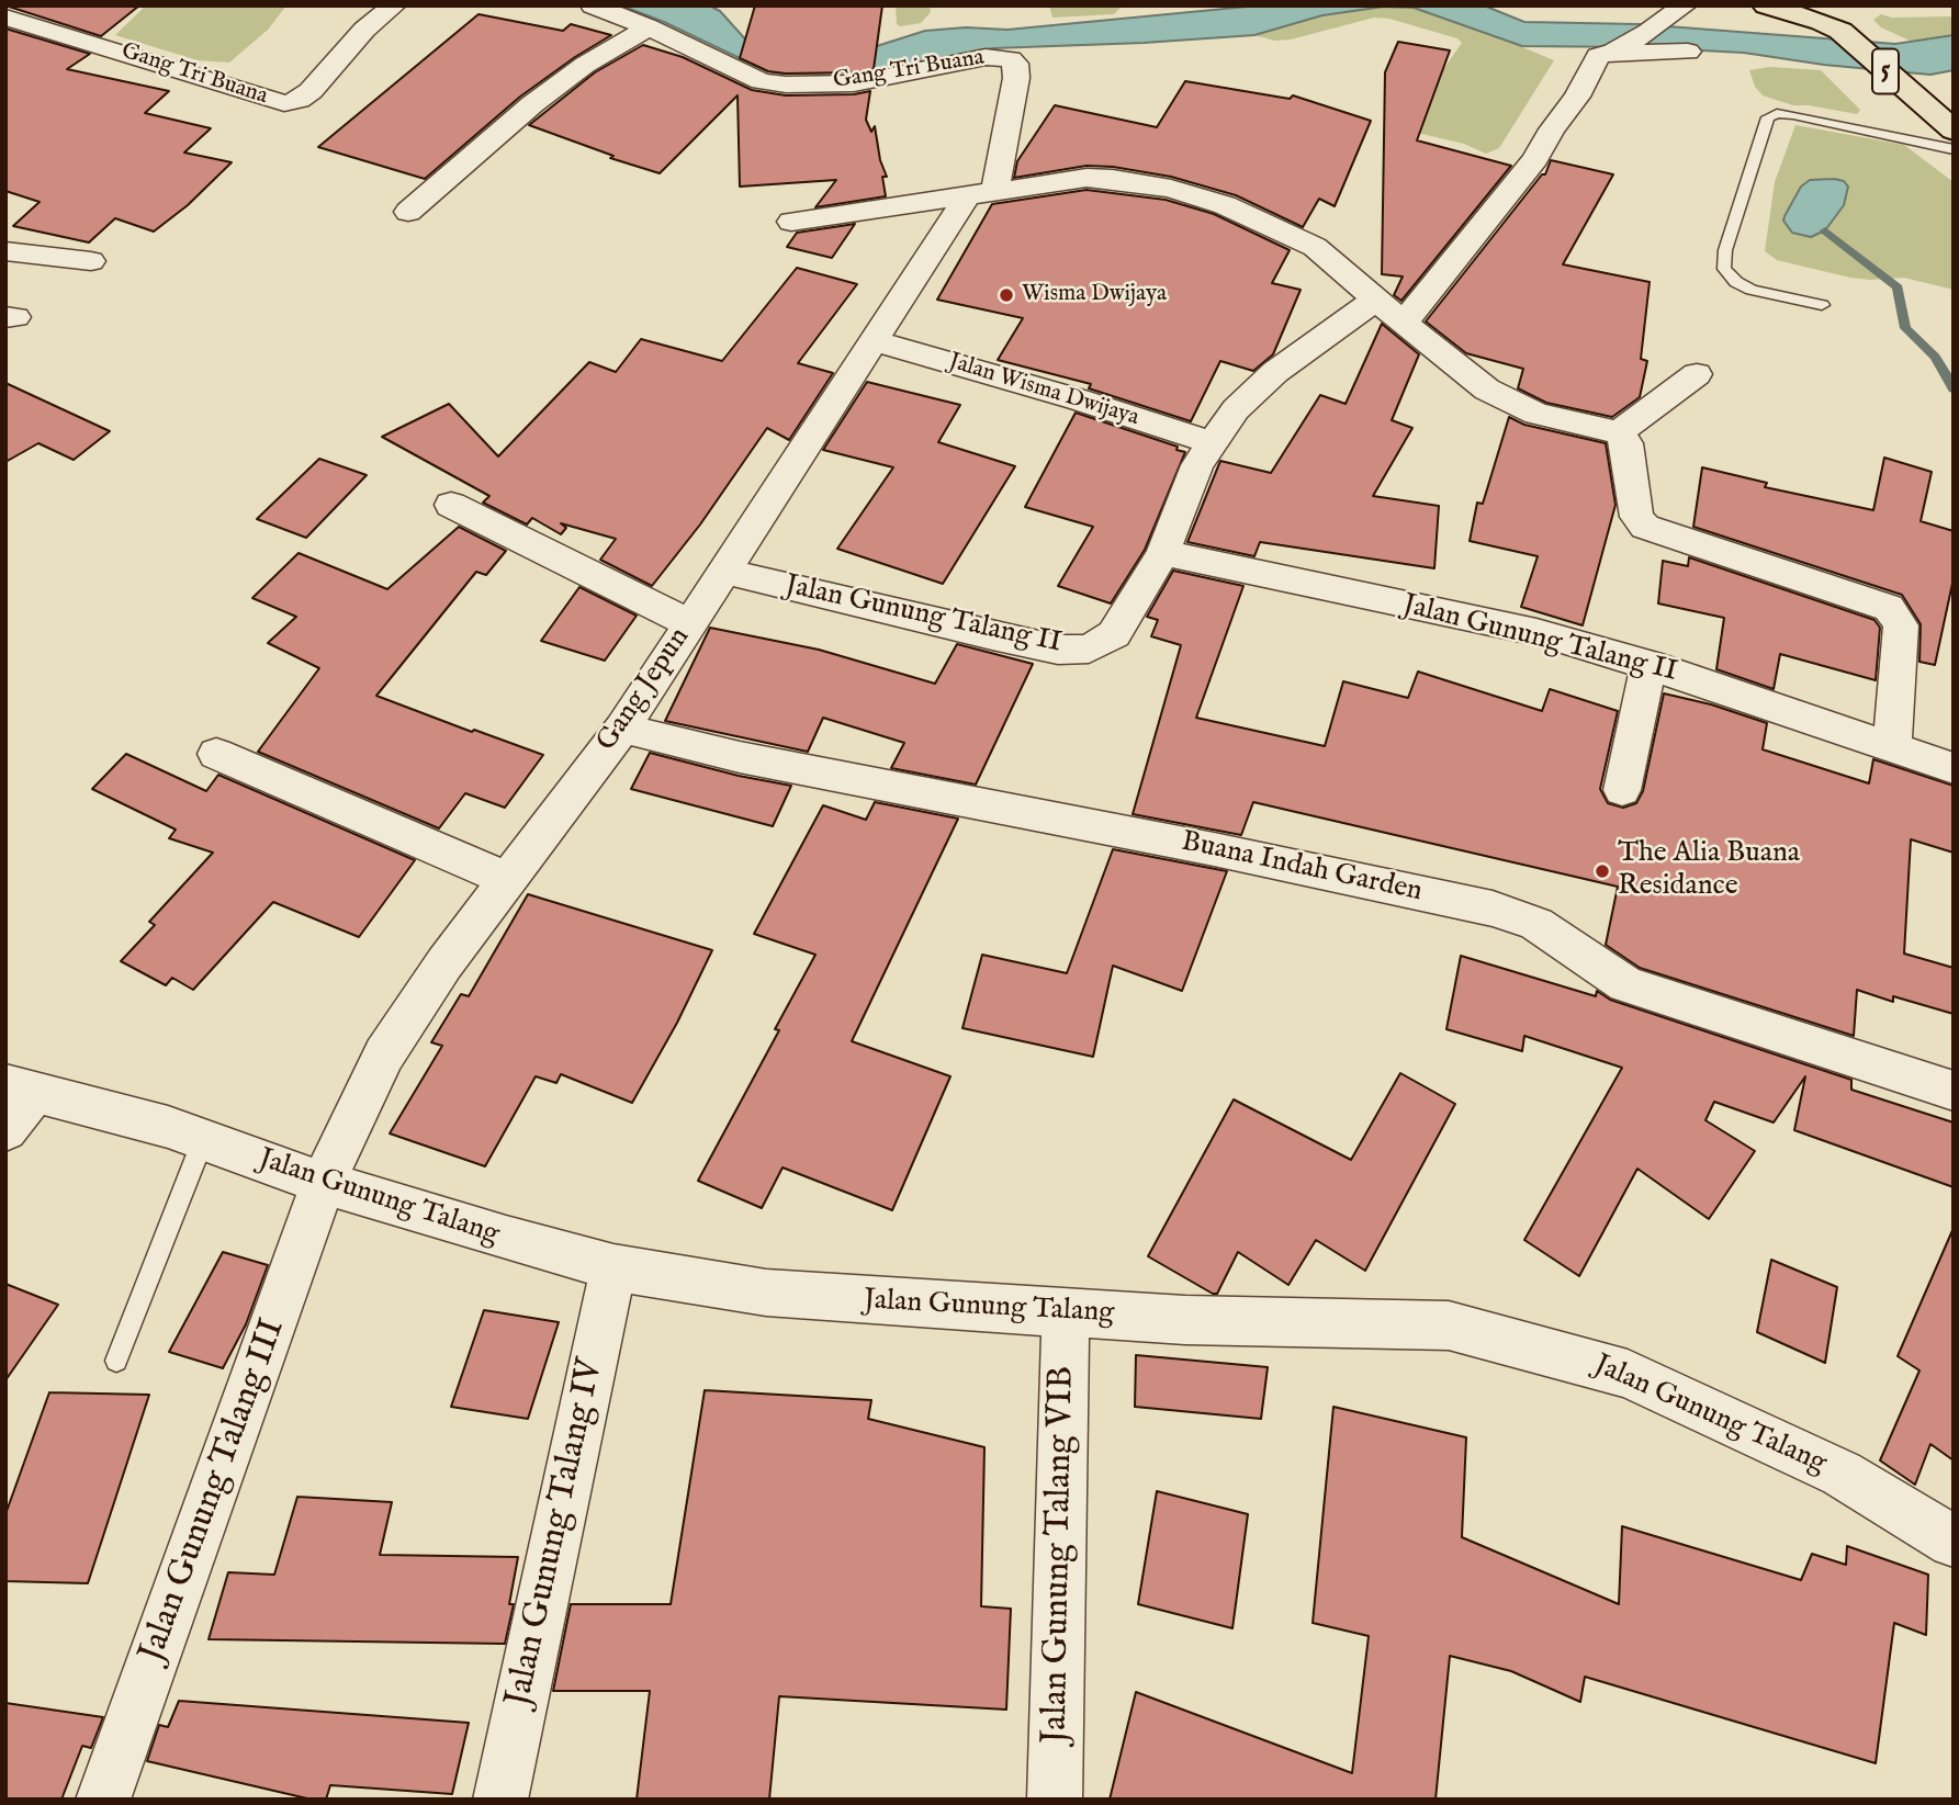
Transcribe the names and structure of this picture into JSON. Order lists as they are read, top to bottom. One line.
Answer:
{"streets":{"highway":["5"],"street":["Gang Tri Buana","Jalan Wisma Dwijaya","Jalan Gunung Talang II","Gang Jepun","Buana Indah Garden","Jalan Gunung Talang","Jalan Gunung Talang III","Jalan Gunung Talang IV","Jalan Gunung Talang VIB"]},"crossings":[["Gang Tri Buana","Gang Jepun"],["Jalan Wisma Dwijaya","Jalan Gunung Talang II"],["Jalan Wisma Dwijaya","Gang Jepun"],["Jalan Gunung Talang II","Gang Jepun"],["Gang Jepun","Buana Indah Garden"],["Gang Jepun","Jalan Gunung Talang"],["Gang Jepun","Jalan Gunung Talang III"],["Jalan Gunung Talang","Jalan Gunung Talang III"],["Jalan Gunung Talang","Jalan Gunung Talang IV"],["Jalan Gunung Talang","Jalan Gunung Talang VIB"]],"places":["Wisma Dwijaya","The Alia Buana Residance"]}
